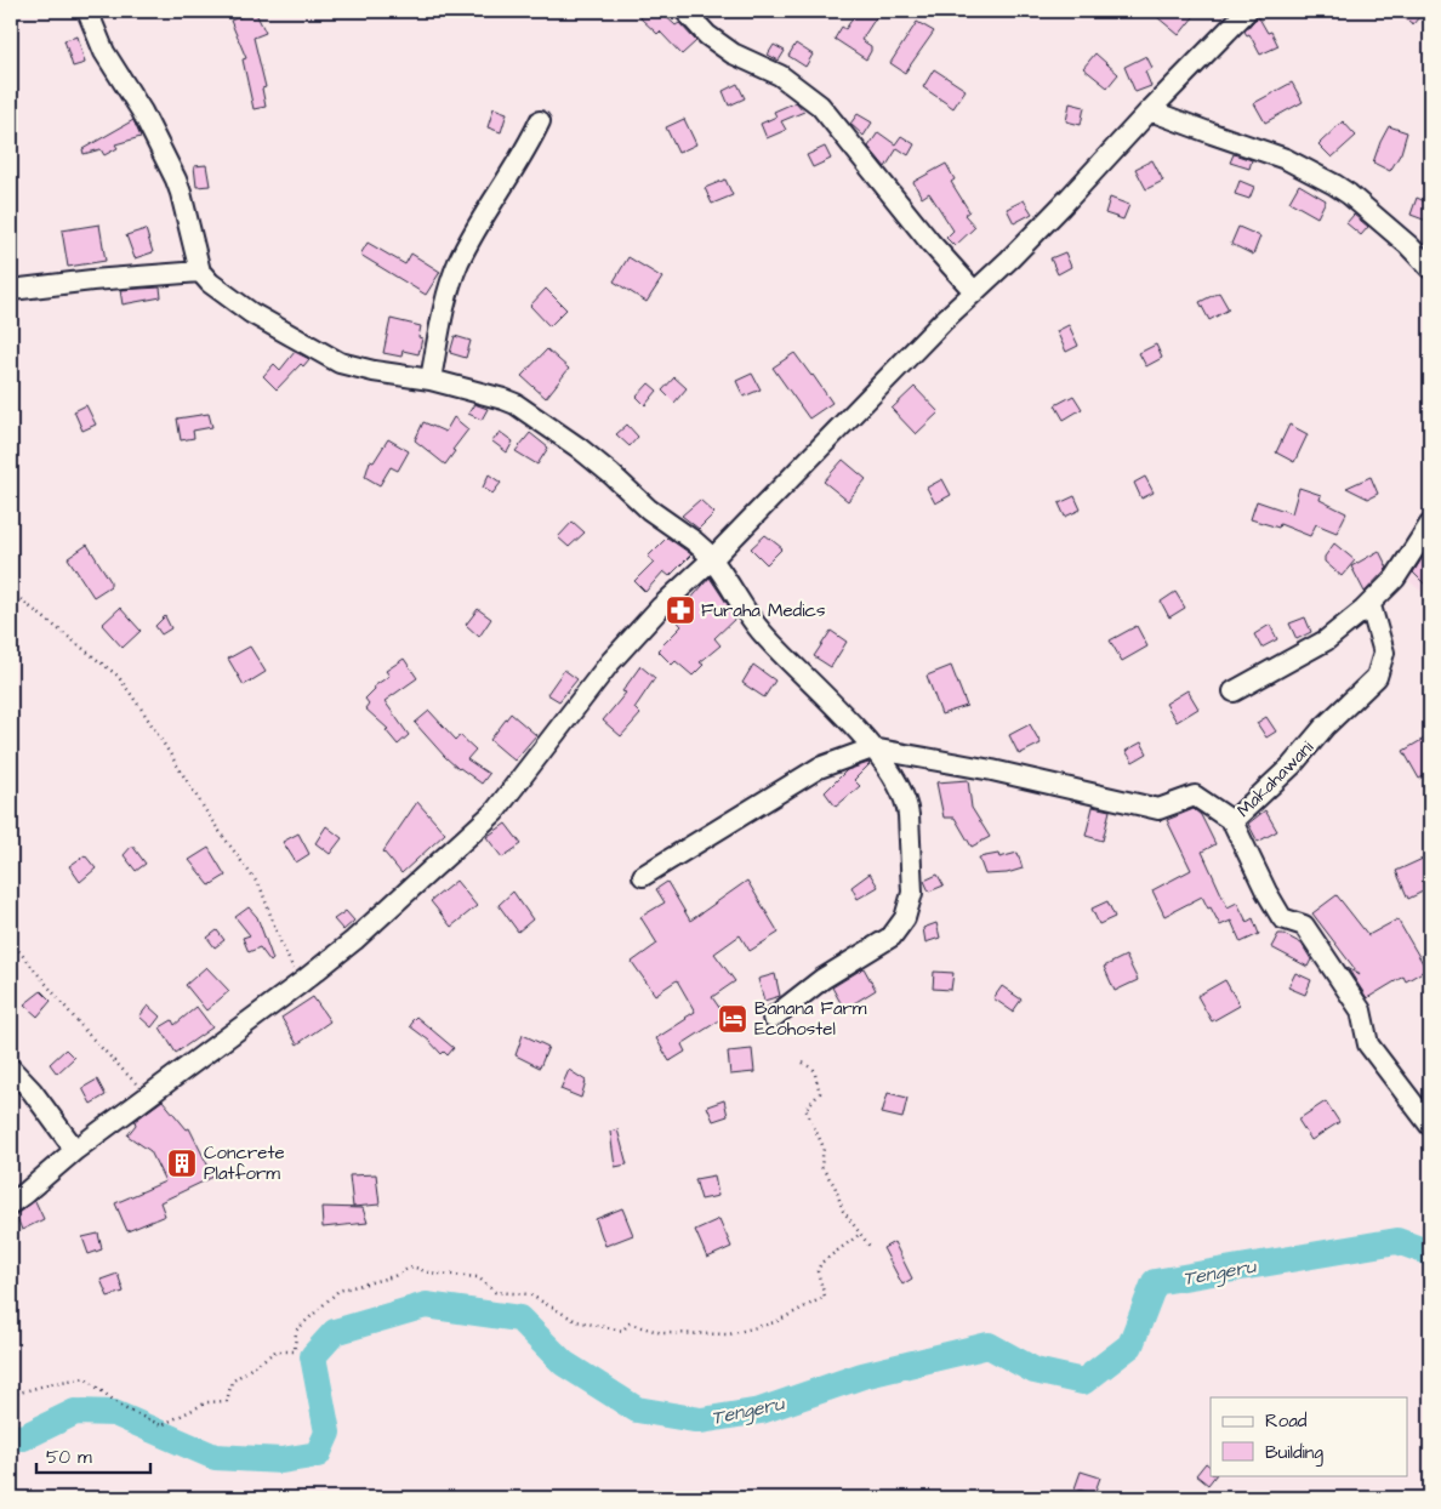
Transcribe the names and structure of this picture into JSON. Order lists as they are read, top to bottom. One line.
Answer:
{"streets":{"street":["Makahawani"]},"water":["Tengeru"],"places":{"pharmacy":["Furaha Medics"],"hotel":["Banana Farm Ecohostel"],"building":["Concrete Platform"]},"legend":["Road","Building"],"scale_bar":"50 m"}
